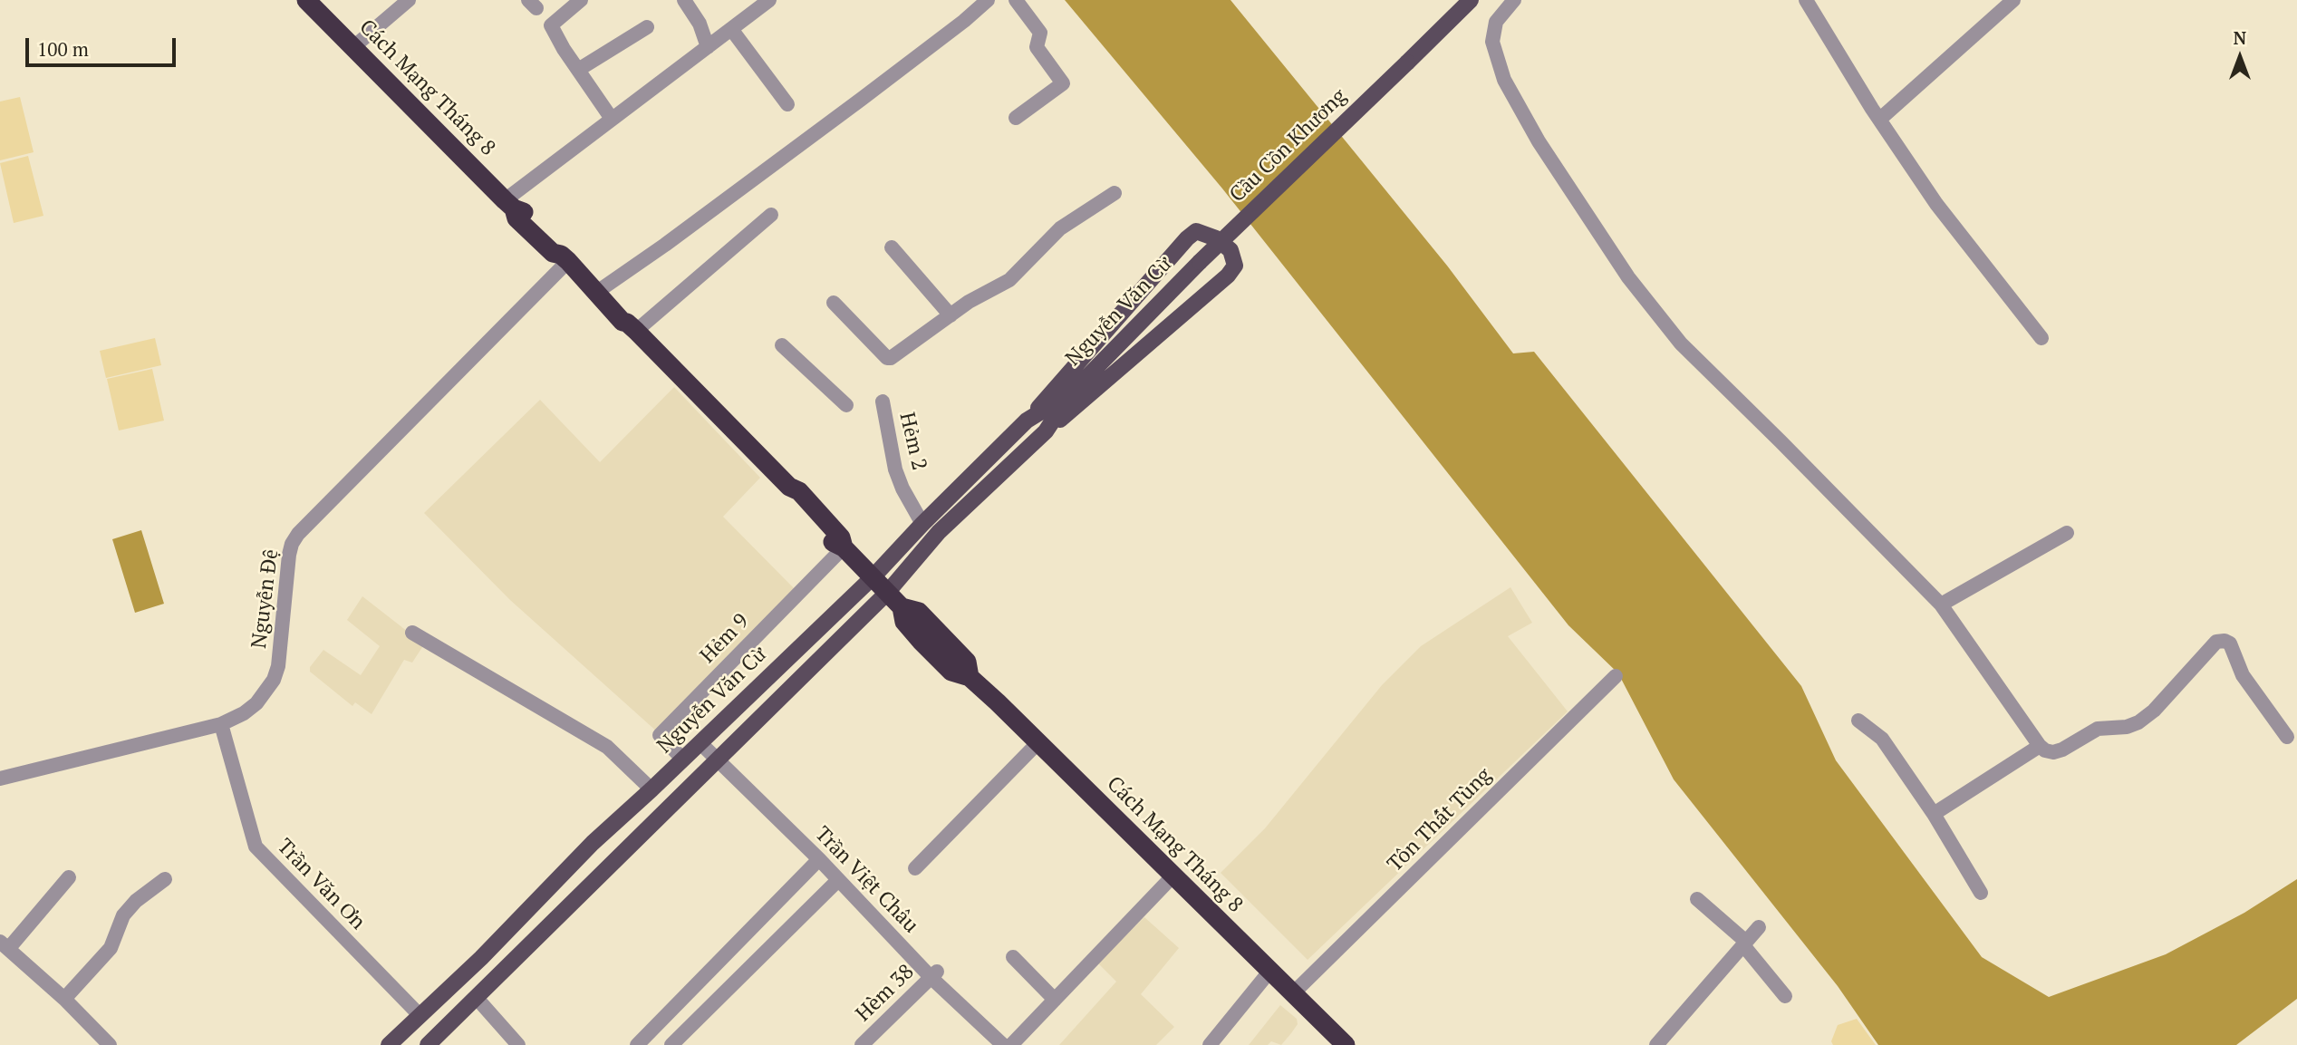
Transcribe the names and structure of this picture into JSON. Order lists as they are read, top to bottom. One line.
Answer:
{"streets":{"highway":["Cách Mạng Tháng 8"],"main road":["Cầu Cồn Khương","Nguyễn Văn Cừ"],"street":["Hẻm 2","Nguyễn Đệ","Hẻm 9","Tôn Thất Tùng","Trần Việt Châu","Trần Văn Ơn","Hèm 38"]},"crossings":[["Cách Mạng Tháng 8","Nguyễn Văn Cừ"],["Cách Mạng Tháng 8","Nguyễn Đệ"],["Cách Mạng Tháng 8","Hẻm 9"],["Cách Mạng Tháng 8","Tôn Thất Tùng"],["Cầu Cồn Khương","Nguyễn Văn Cừ"],["Nguyễn Văn Cừ","Hẻm 2"],["Nguyễn Văn Cừ","Hẻm 9"],["Nguyễn Văn Cừ","Trần Việt Châu"],["Nguyễn Văn Cừ","Trần Văn Ơn"],["Nguyễn Đệ","Trần Văn Ơn"],["Trần Việt Châu","Hèm 38"]],"scale_bar":"100 m","north":"top"}
